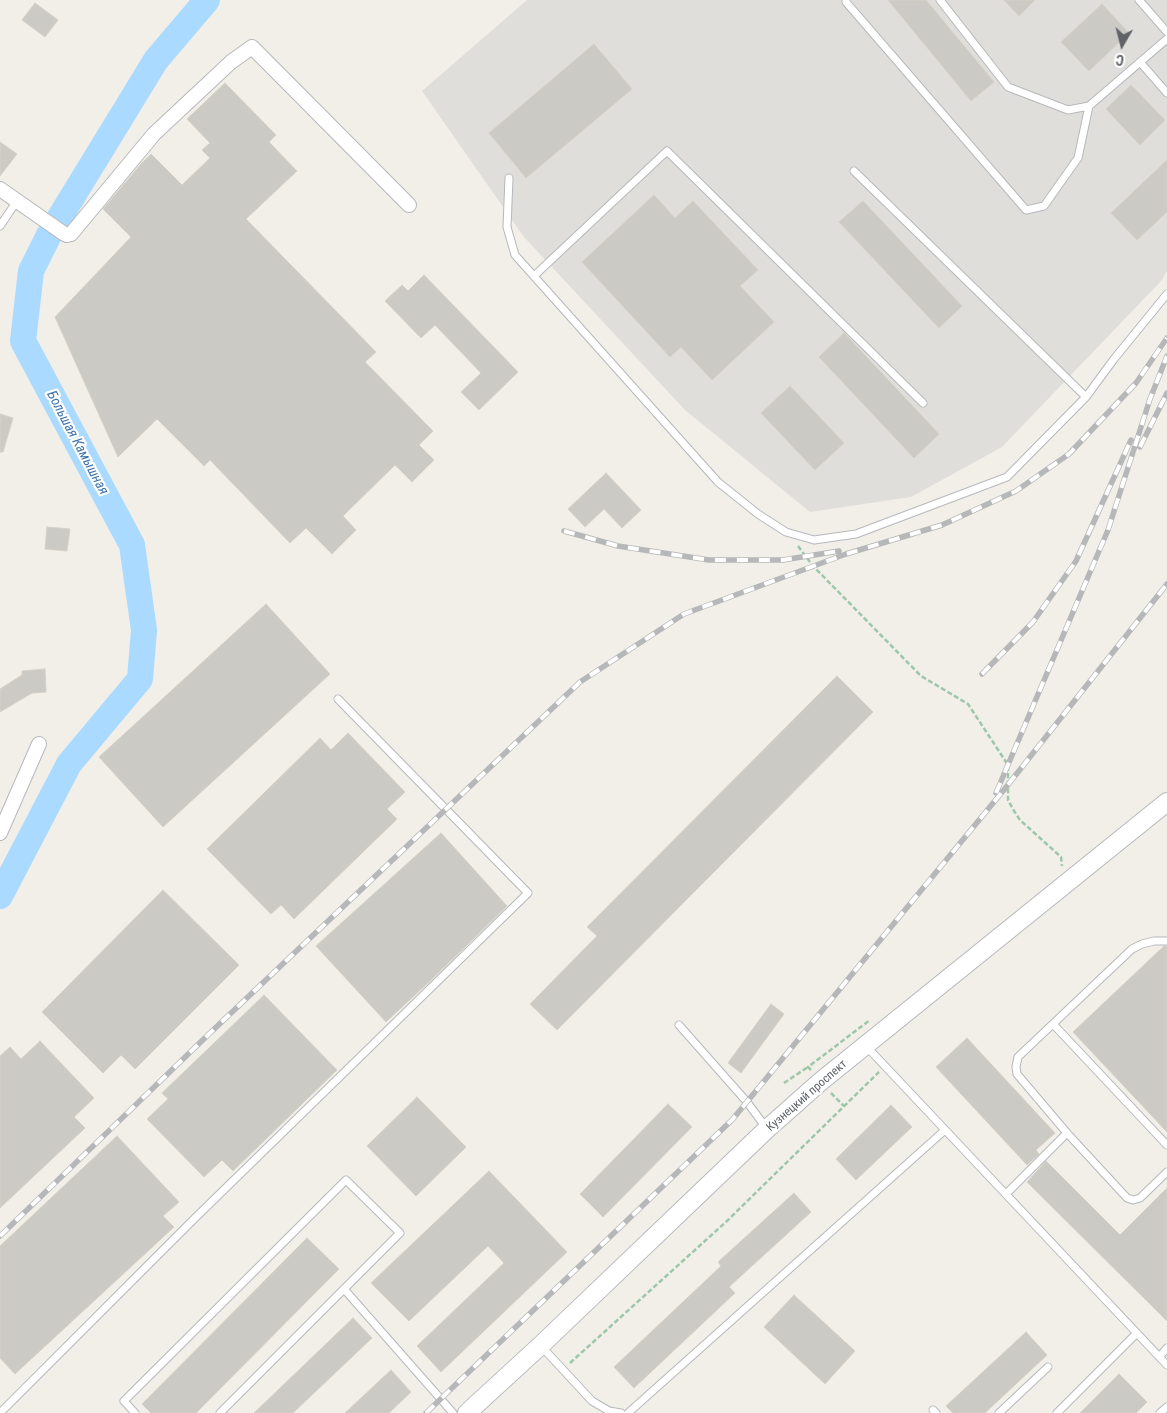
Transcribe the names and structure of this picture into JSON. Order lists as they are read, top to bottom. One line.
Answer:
{"streets":{"street":["Кузнецкий проспект"]},"water":["Большая Камышная"],"north":"bottom"}
